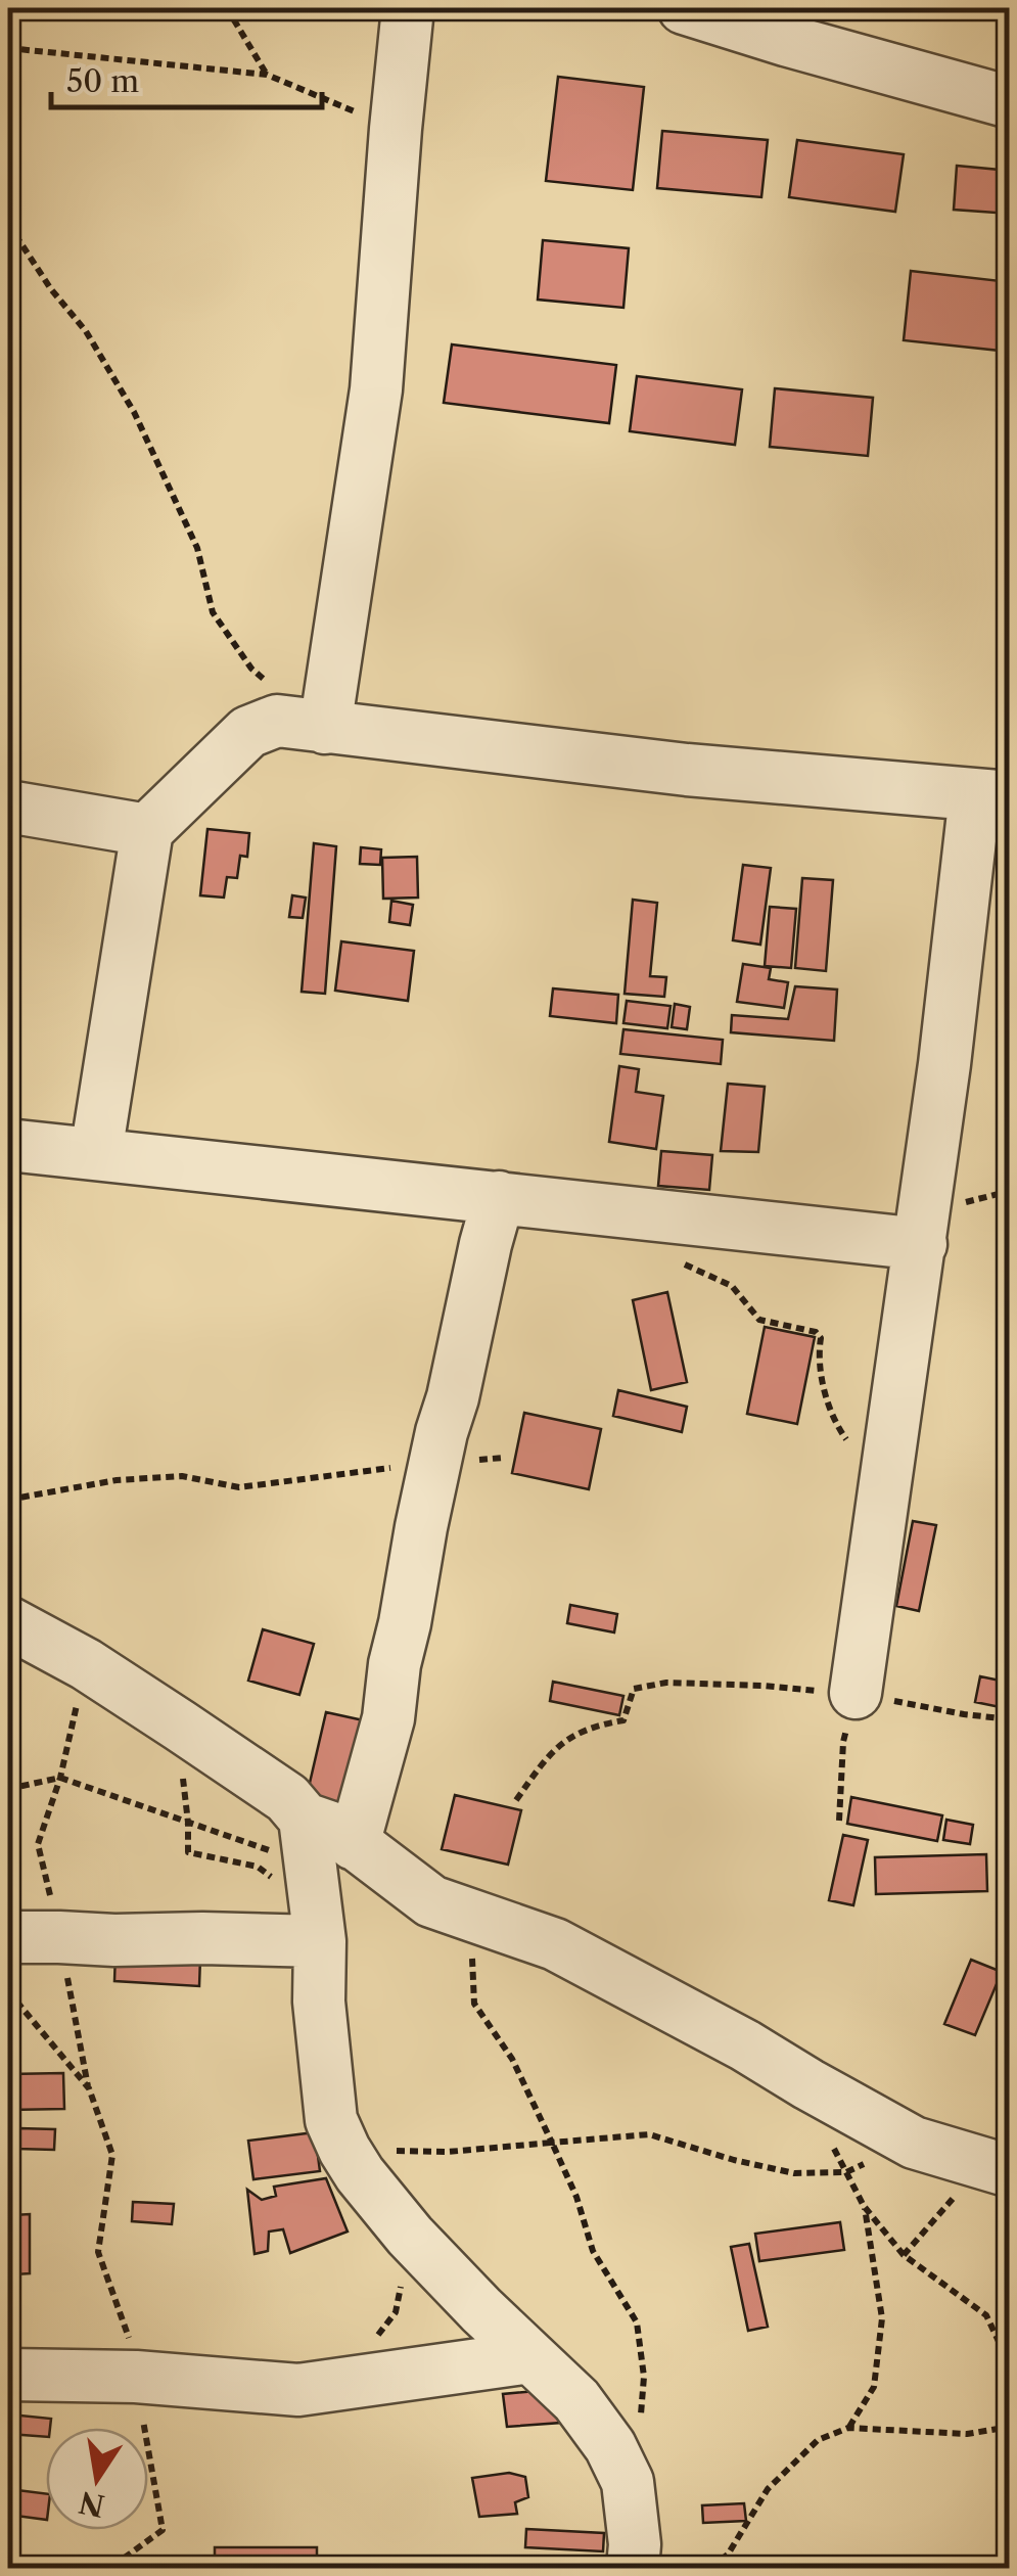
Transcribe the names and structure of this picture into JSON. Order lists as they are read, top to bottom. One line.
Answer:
{"scale_bar":"50 m","north":"bottom"}
